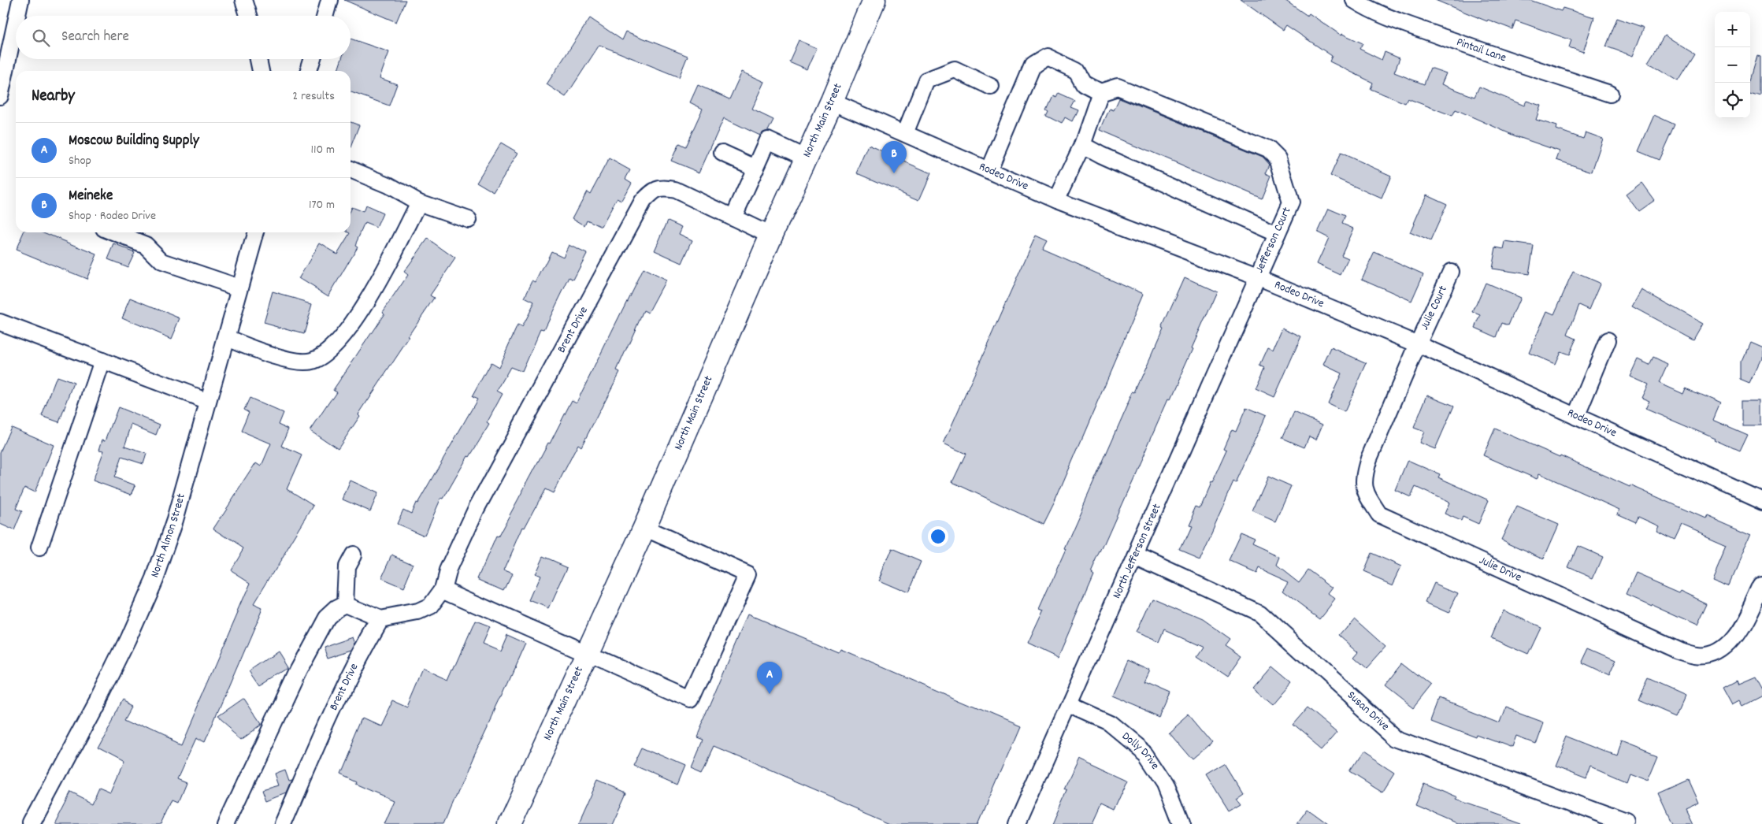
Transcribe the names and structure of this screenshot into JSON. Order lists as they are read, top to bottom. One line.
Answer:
{"streets":{"highway":["North Main Street"],"street":["Pintail Lane","Rodeo Drive","Jefferson Court","Julie Court","Brent Drive","North Almon Street","North Jefferson Street","Julie Drive","Susan Drive","Dolly Drive"]},"crossings":[["North Main Street","Rodeo Drive"],["North Main Street","Brent Drive"],["Rodeo Drive","Jefferson Court"],["Rodeo Drive","Julie Court"],["Rodeo Drive","North Jefferson Street"],["Rodeo Drive","Julie Drive"],["Jefferson Court","North Jefferson Street"],["Julie Court","Julie Drive"],["North Jefferson Street","Susan Drive"],["North Jefferson Street","Dolly Drive"]],"page":{"map_buttons":["+","−"],"search":"Search here","heading":["Nearby","2 results"],"list":[{"mark":"A","name":"Moscow Building Supply","note":"Shop","value":"110 m"},{"mark":"B","name":"Meineke","note":"Shop · Rodeo Drive","value":"170 m"}],"pins":["B","A"]}}
